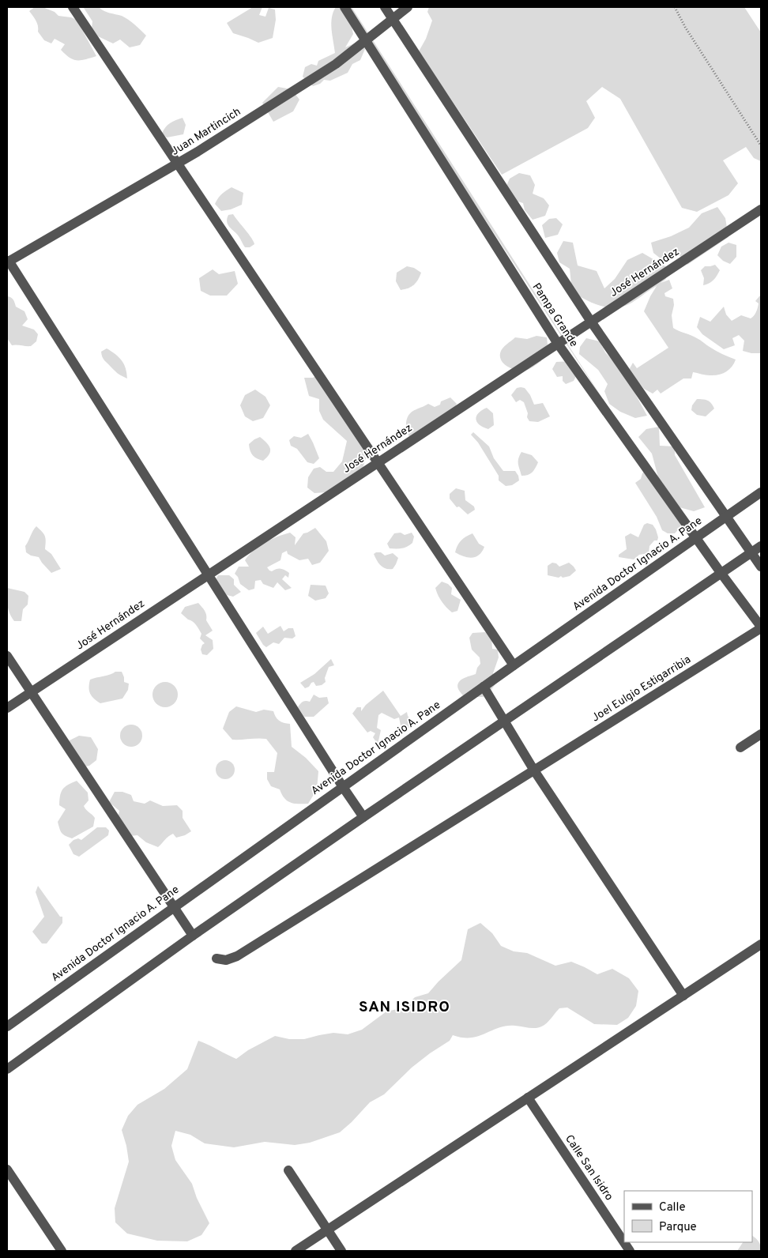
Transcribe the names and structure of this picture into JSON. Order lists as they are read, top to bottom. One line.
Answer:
{"streets":{"street":["Juan Martincich","José Hernández","Pampa Grande","Avenida Doctor Ignacio A. Pane","Joel Eulgio Estigarribia","Calle San Isidro"]},"crossings":[["Juan Martincich","Pampa Grande"],["José Hernández","Pampa Grande"],["Pampa Grande","Avenida Doctor Ignacio A. Pane"],["Pampa Grande","Joel Eulgio Estigarribia"]],"districts":["SAN ISIDRO"],"legend":["Calle","Parque"]}
